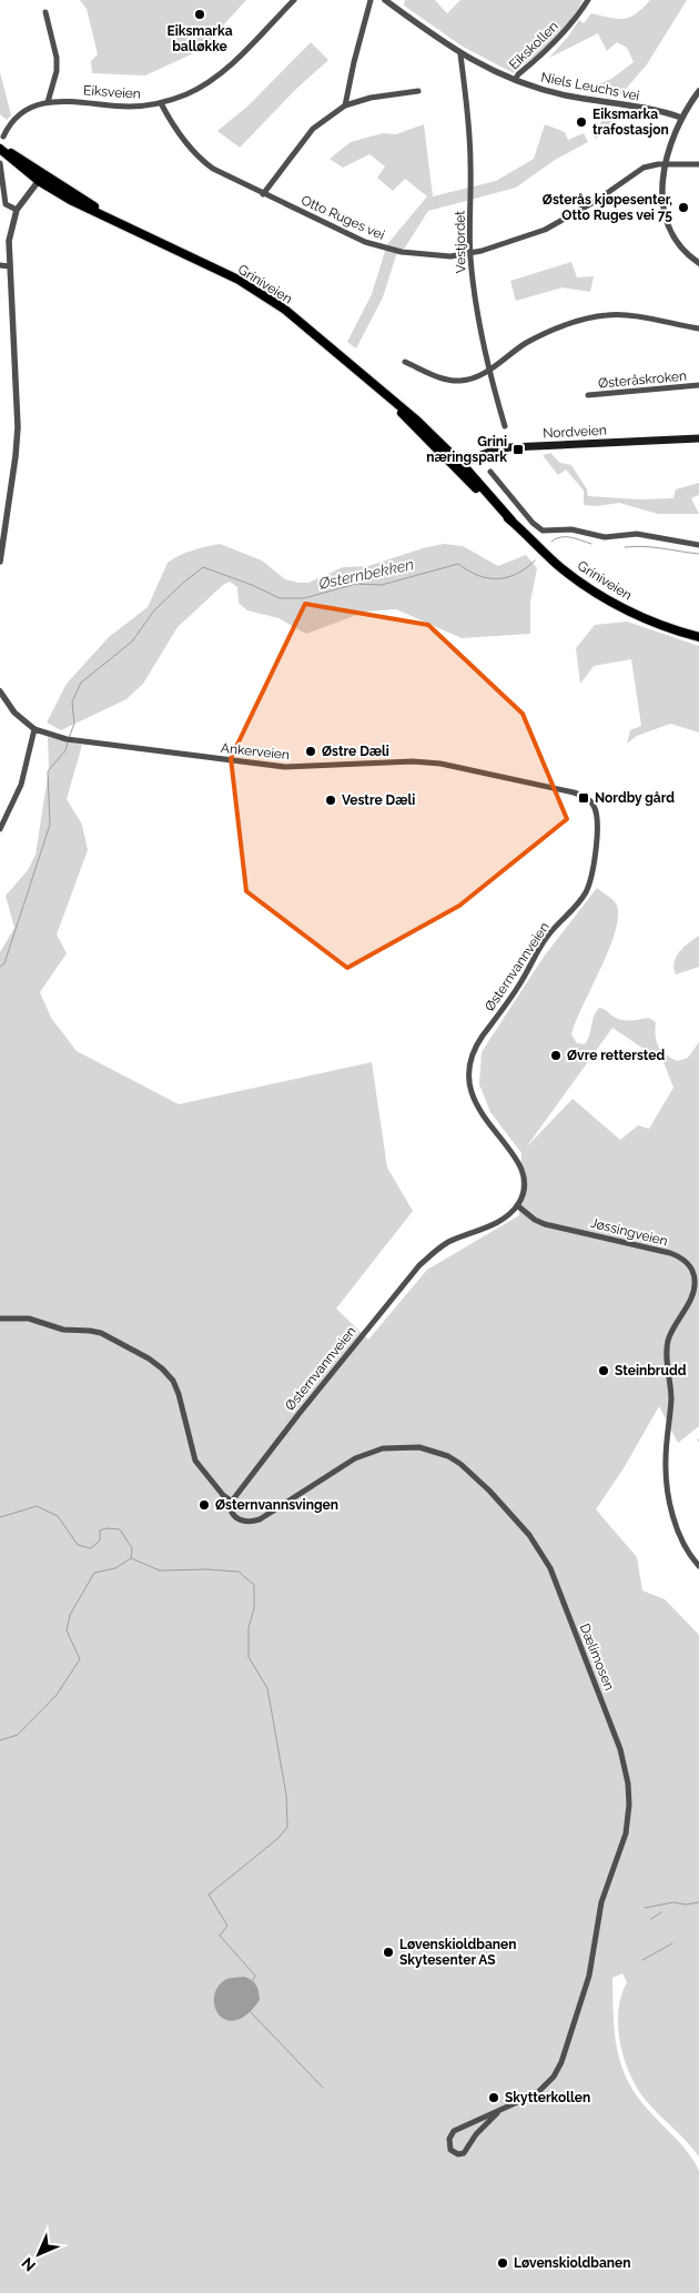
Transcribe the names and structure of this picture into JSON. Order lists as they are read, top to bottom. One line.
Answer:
{"streets":{"main road":["Griniveien","Nordveien"],"street":["Eikskollen","Niels Leuchs vei","Eiksveien","Otto Ruges vei","Vestjordet","Østeråskroken","Ankerveien","Østernvannveien","Jøssingveien","Dælimosen"]},"crossings":[["Eikskollen","Niels Leuchs vei"],["Niels Leuchs vei","Vestjordet"],["Eiksveien","Otto Ruges vei"],["Otto Ruges vei","Vestjordet"],["Griniveien","Nordveien"],["Ankerveien","Østernvannveien"],["Østernvannveien","Jøssingveien"],["Østernvannveien","Dælimosen"]],"water":["Østernbekken"],"places":{"other":["Eiksmarka balløkke","Eiksmarka trafostasjon","Østerås kjøpesenter, Otto Ruges vei 75","Østre Dæli","Vestre Dæli","Øvre rettersted","Steinbrudd","Østernvannsvingen","Løvenskioldbanen Skytesenter AS","Skytterkollen","Løvenskioldbanen"],"transit":["Grini næringspark","Nordby gård"]},"north":"bottom left"}
